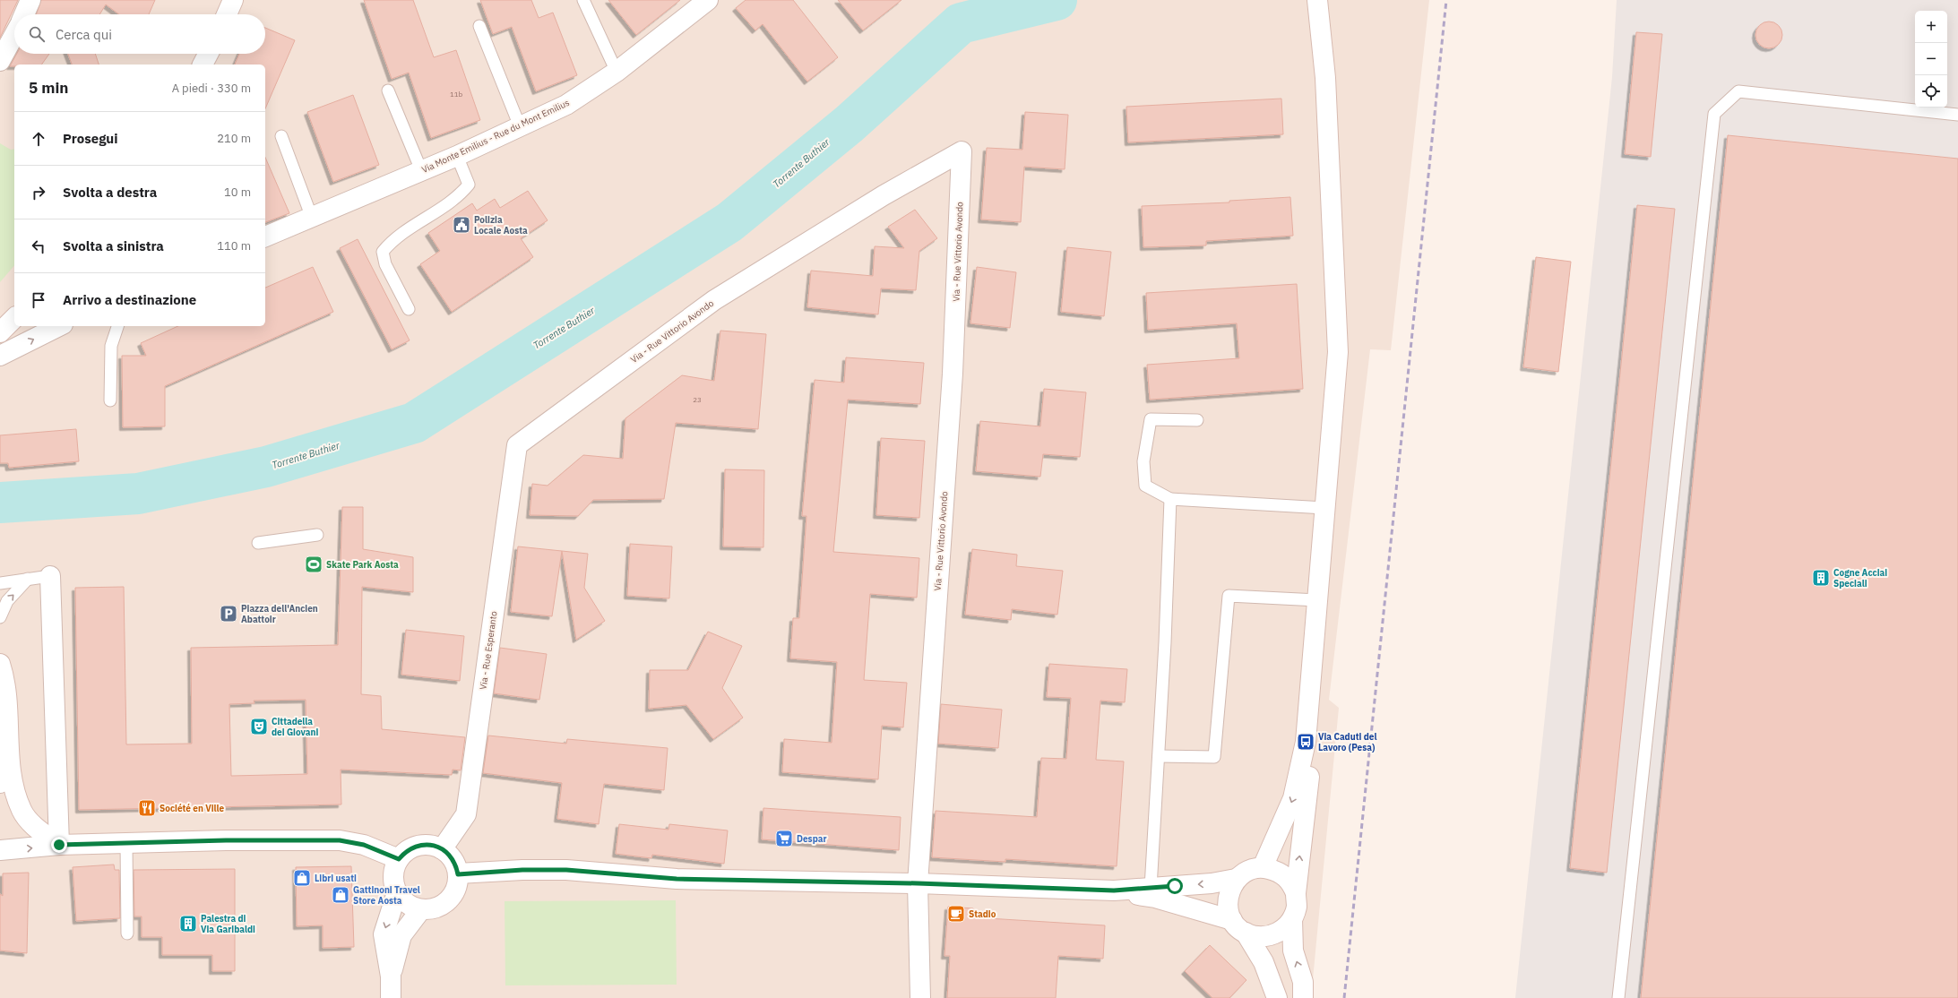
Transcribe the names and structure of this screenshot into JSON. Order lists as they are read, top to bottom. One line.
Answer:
{"streets":{"street":["Via Monte Emilius - Rue du Mont Emilius","Via - Rue Vittorio Avondo","Via - Rue Esperanto"]},"crossings":[["Via - Rue Vittorio Avondo","Via - Rue Esperanto"]],"water":["Torrente Buthier"],"places":{"public building":["Polizia Locale Aosta"],"sports":["Skate Park Aosta"],"building":["Cogne Acciai Speciali","Palestra di Via Garibaldi"],"parking":["Piazza dell'Ancien Abattoir"],"theatre":["Cittadella dei Giovani"],"bus stop":["Via Caduti del Lavoro (Pesa)"],"restaurant":["Société en Ville"],"supermarket":["Despar"],"shop":["Libri usati","Gattinoni Travel Store Aosta"],"cafe":["Stadio"]},"house_numbers":["11b","23"],"page":{"map_buttons":["+","−"],"search":"Cerca qui","heading":["5 min","A piedi · 330 m"],"list":[["Prosegui","210 m"],["Svolta a destra","10 m"],["Svolta a sinistra","110 m"],"Arrivo a destinazione"]}}
